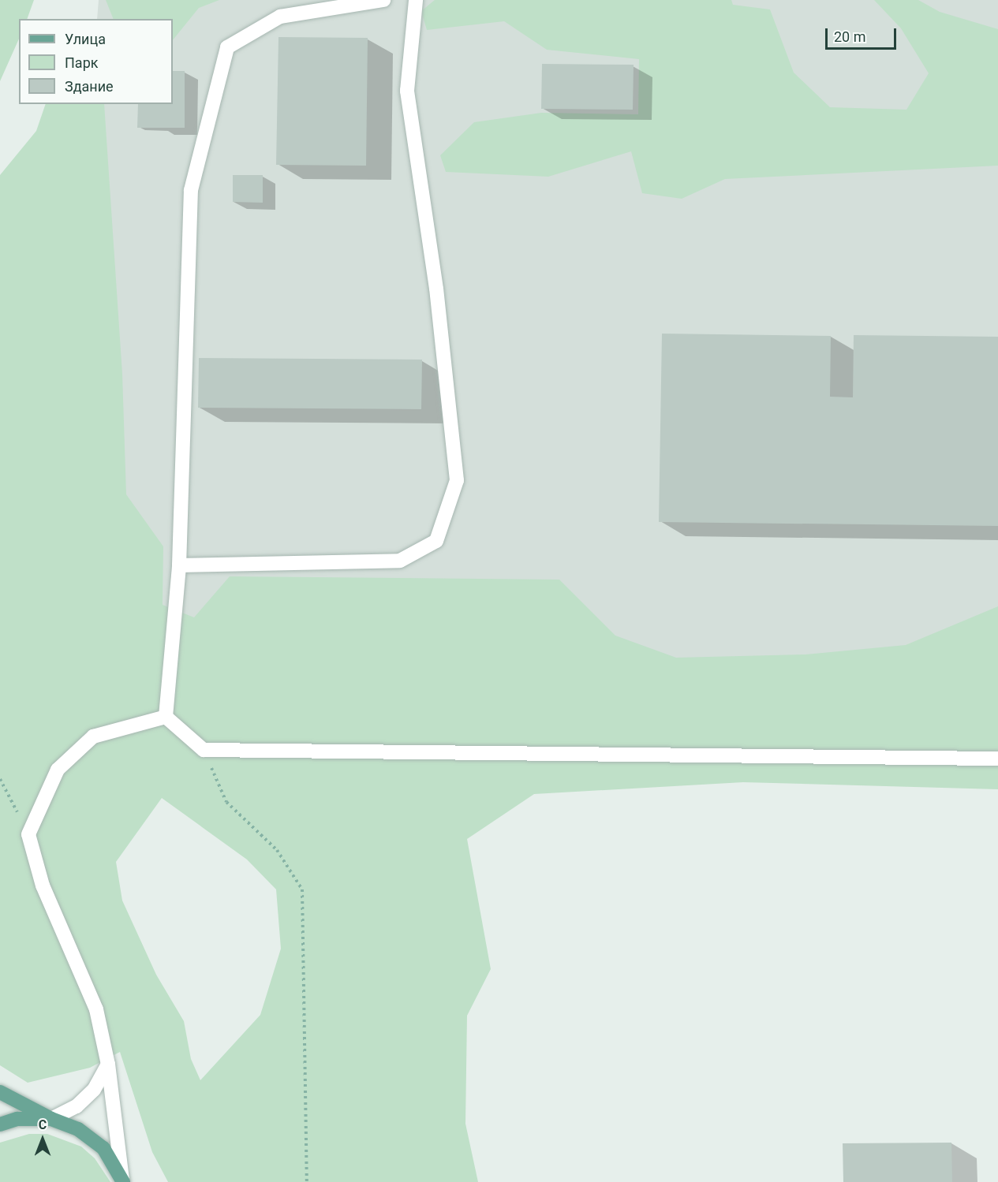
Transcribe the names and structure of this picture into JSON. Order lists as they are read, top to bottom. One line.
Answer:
{"legend":["Улица","Парк","Здание"],"scale_bar":"20 m","north":"top"}
